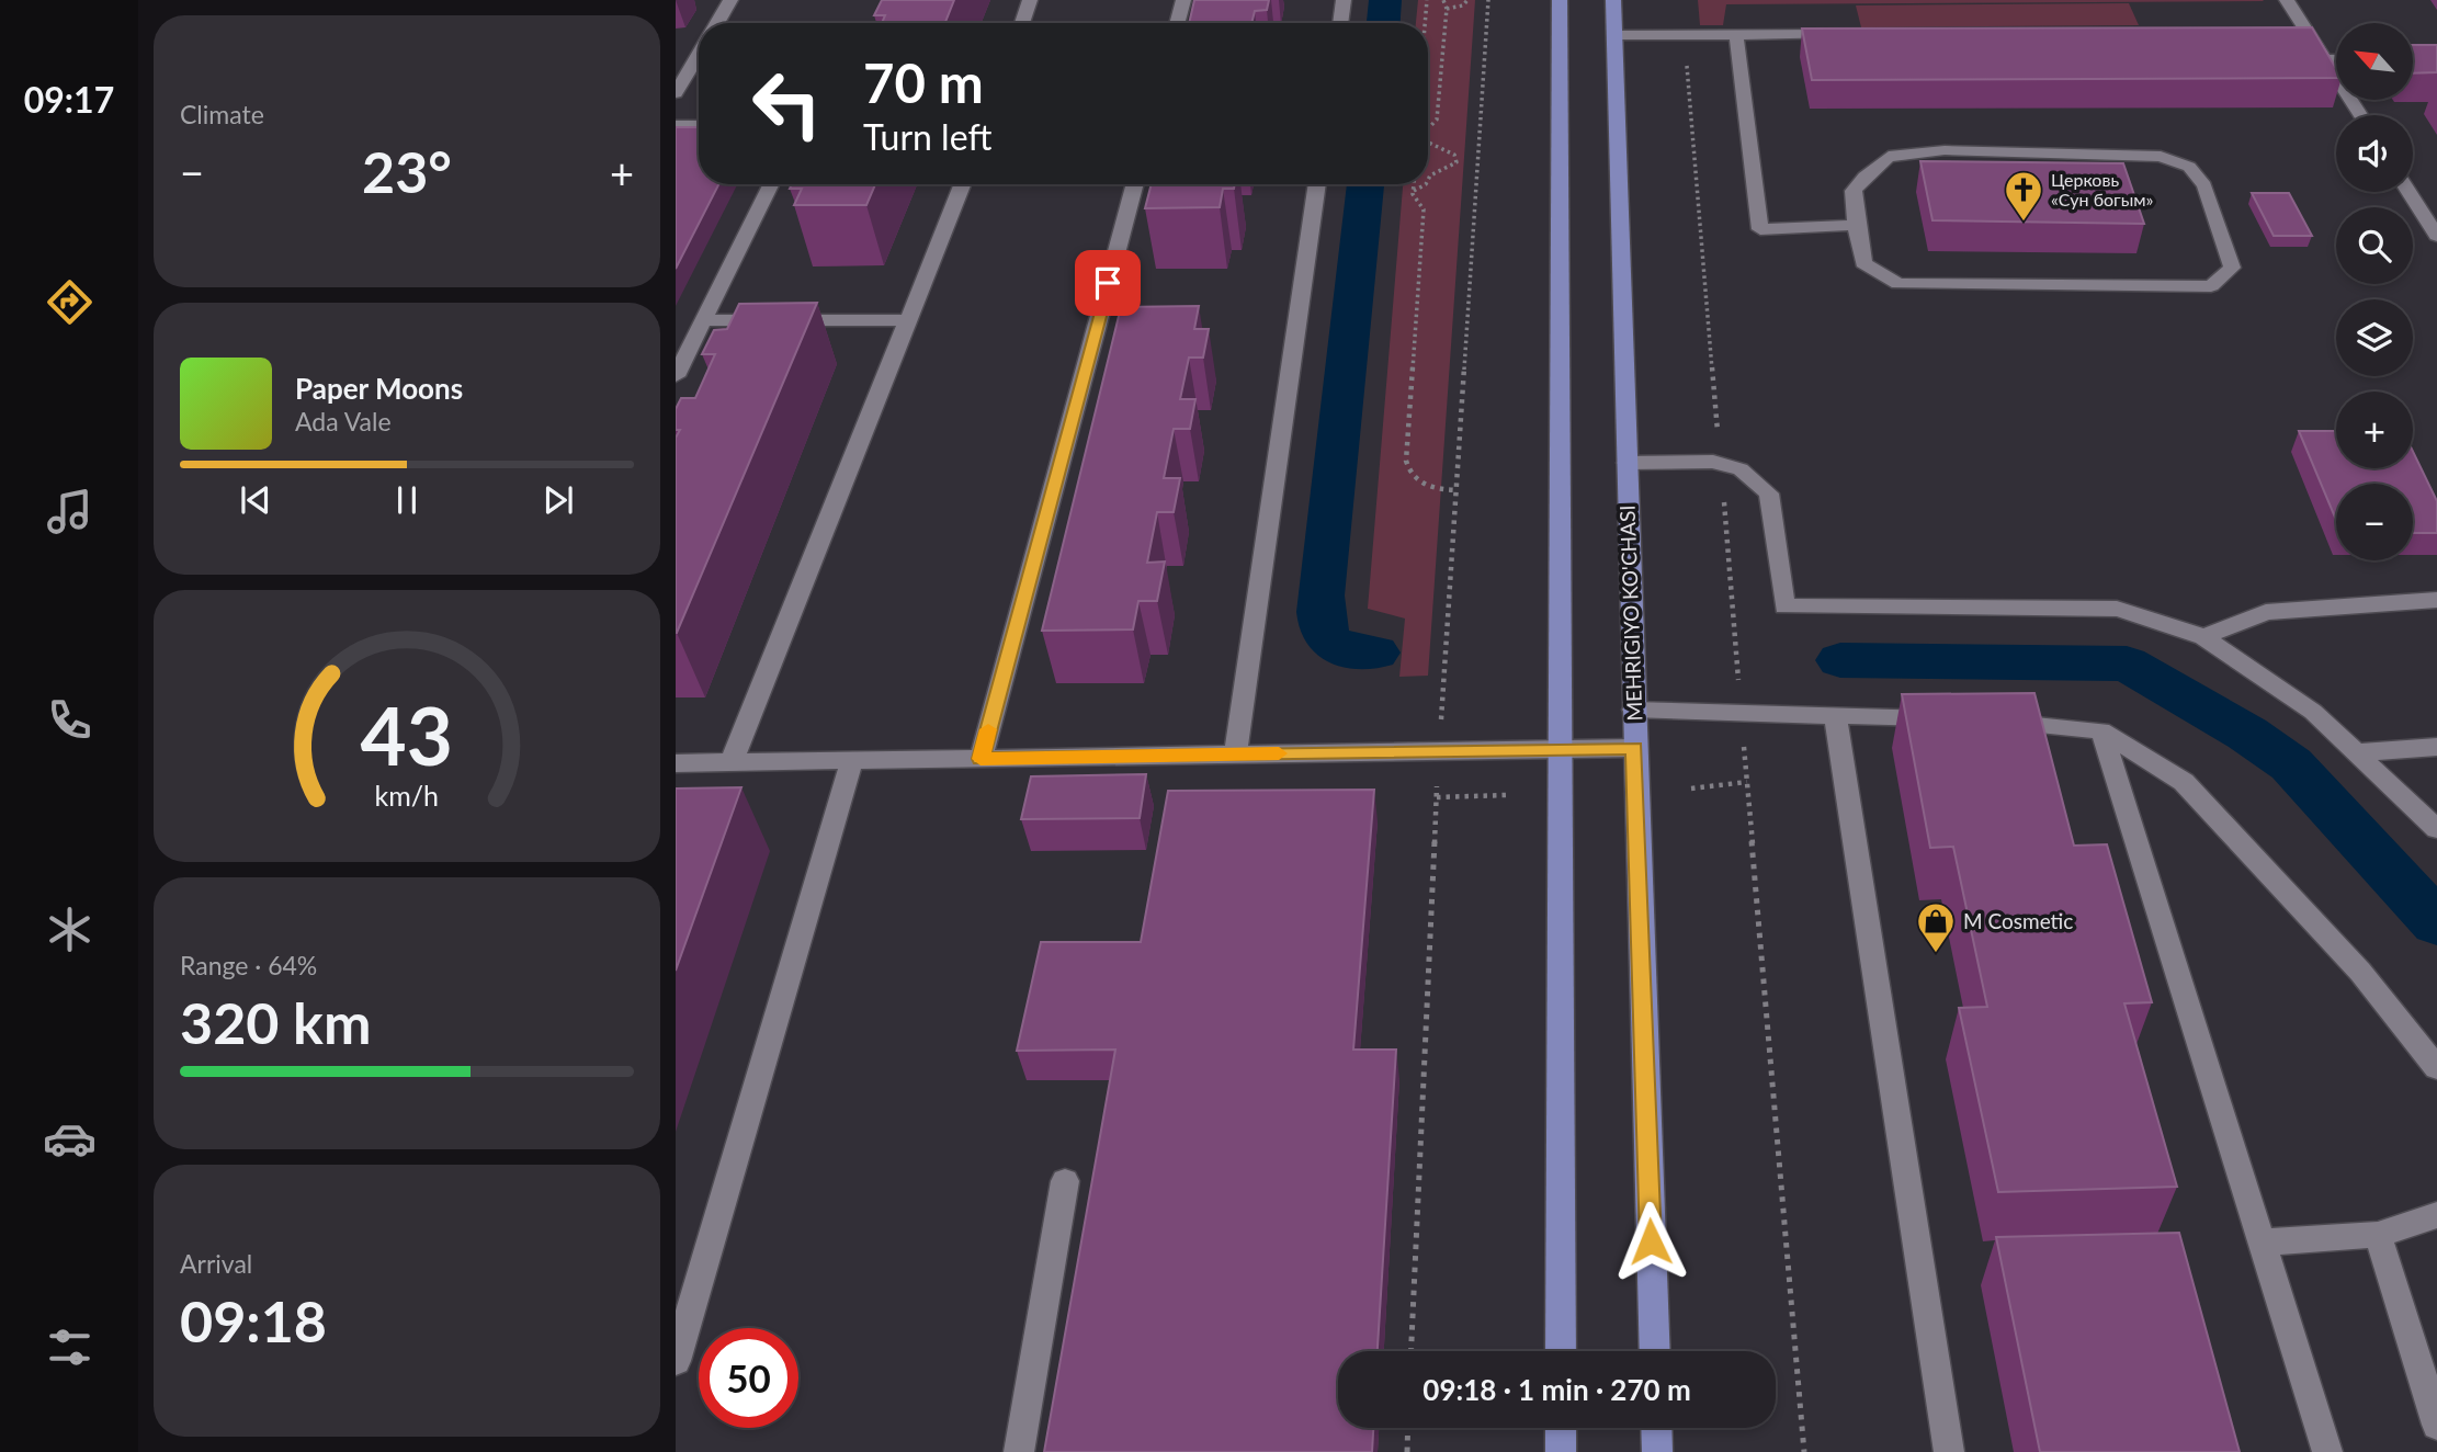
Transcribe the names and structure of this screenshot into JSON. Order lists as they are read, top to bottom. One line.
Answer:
{"streets":{"main road":["MEHRIGIYO KO'CHASI"]},"places":{"church":["Церковь «Сун богым»"],"shop":["M Cosmetic"]},"north":"top left","page":{"tabs":"09:17","tile":["Climate",["Range · 64%","320 km"],["Arrival","09:18"]],"map_buttons":["+","−"],"turn":["70 m","Turn left"],"heat":["−","23°","+"],"song":["Paper Moons","Ada Vale"],"limit":"50","trip":"09:18 · 1 min · 270 m","gauge":["43","km/h"]}}
